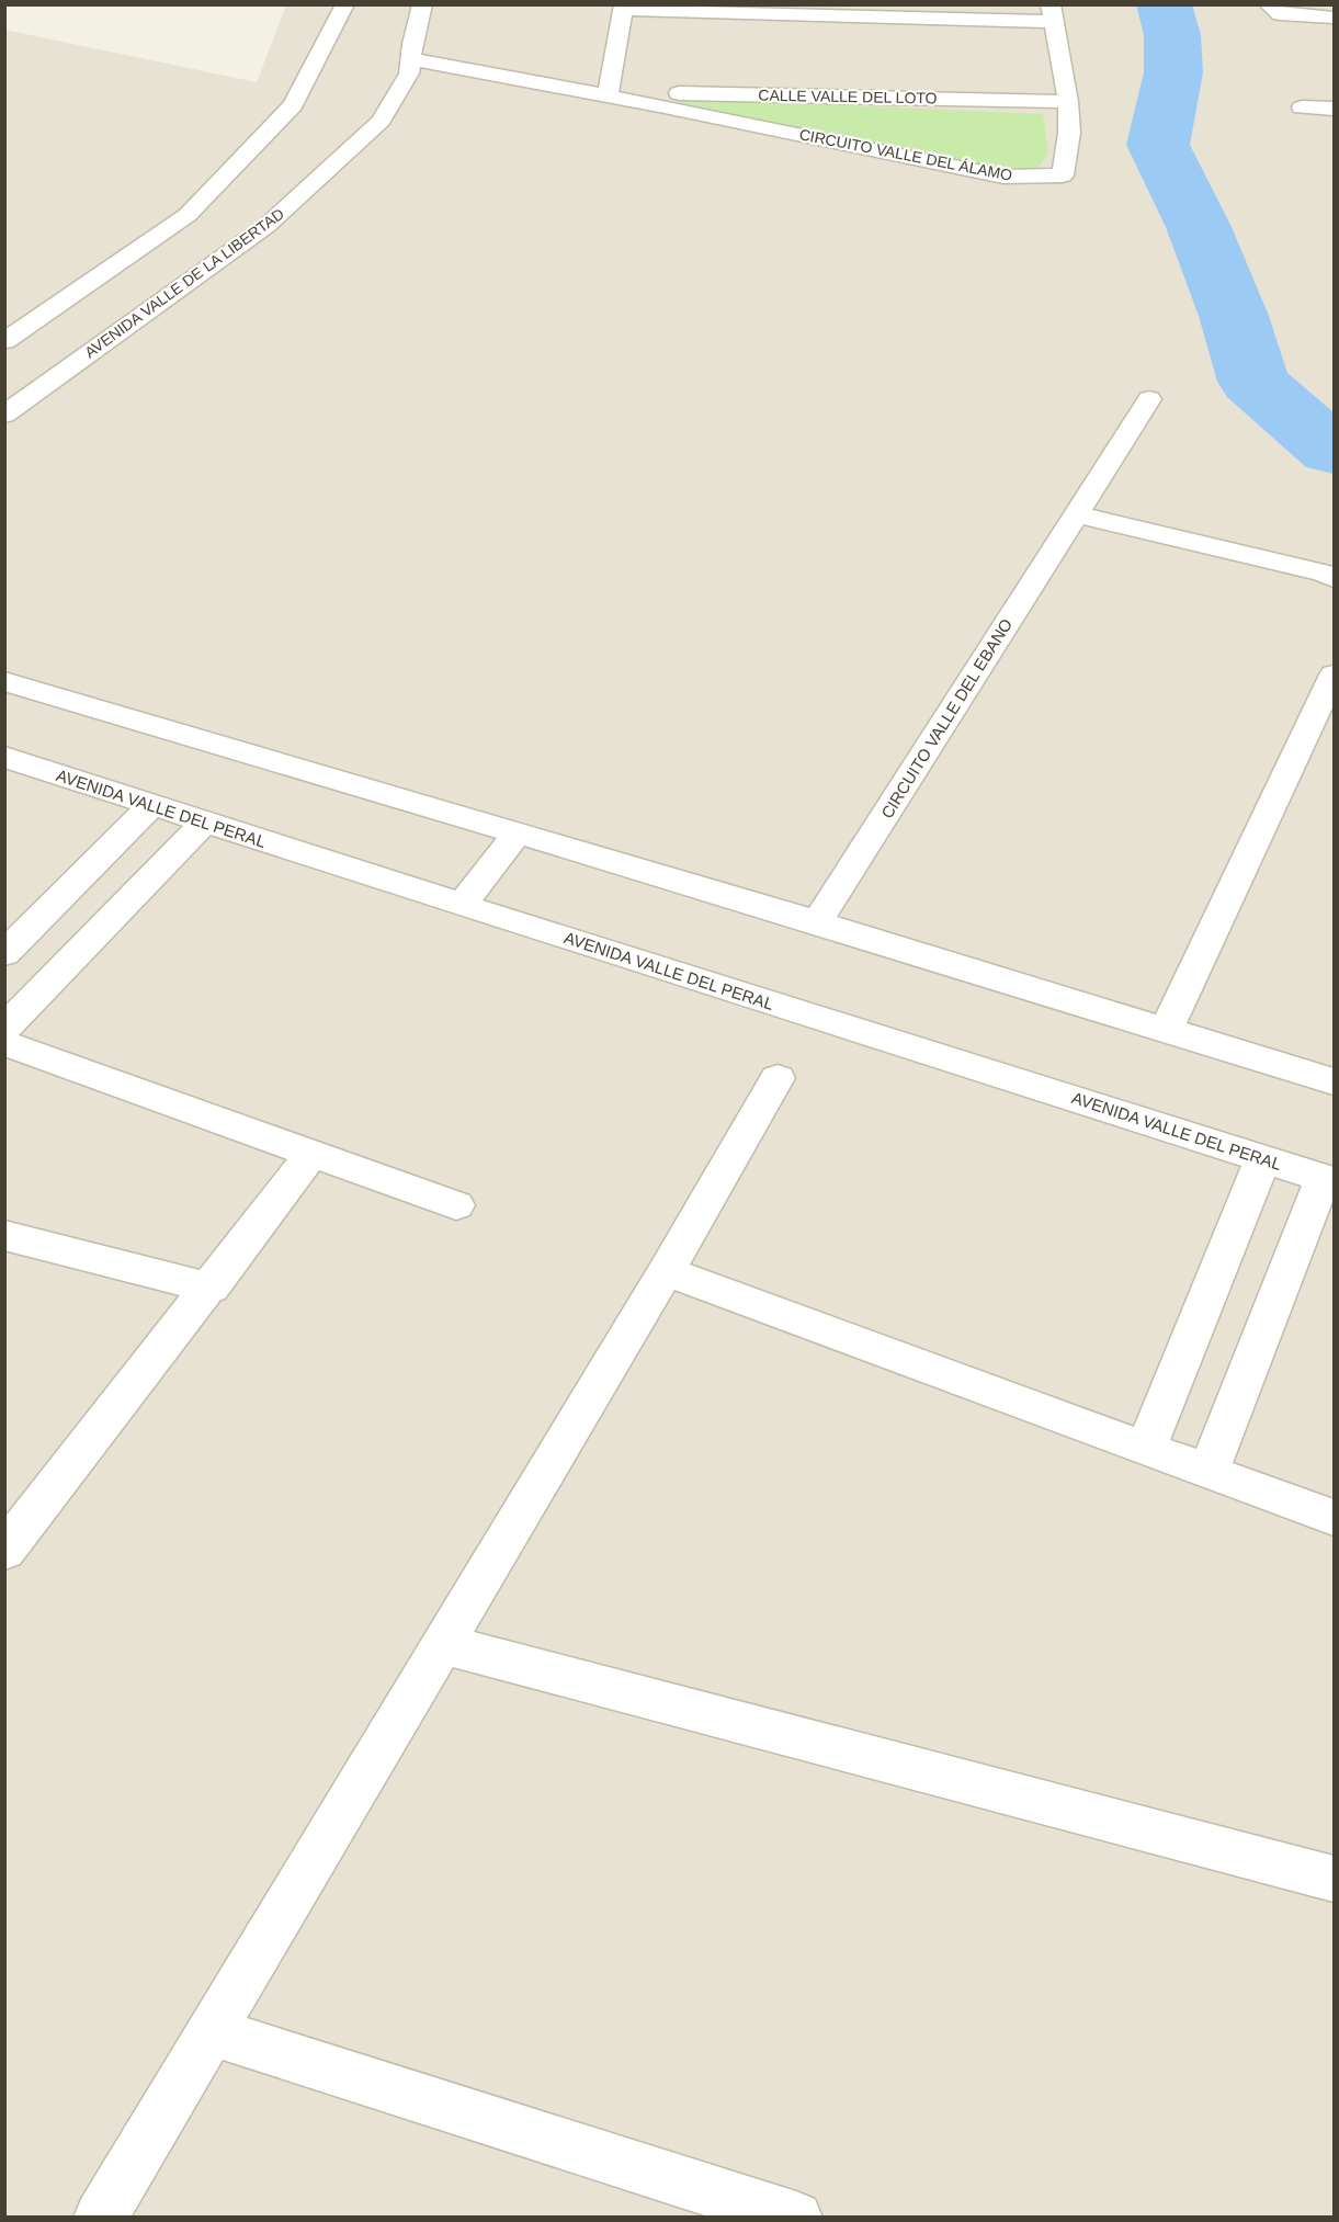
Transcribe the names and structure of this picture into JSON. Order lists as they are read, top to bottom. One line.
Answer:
{"streets":{"street":["CALLE VALLE DEL LOTO","CIRCUITO VALLE DEL ÁLAMO","AVENIDA VALLE DE LA LIBERTAD","CIRCUITO VALLE DEL EBANO","AVENIDA VALLE DEL PERAL"]},"crossings":[["CALLE VALLE DEL LOTO","CIRCUITO VALLE DEL ÁLAMO"],["CIRCUITO VALLE DEL ÁLAMO","AVENIDA VALLE DE LA LIBERTAD"]]}
